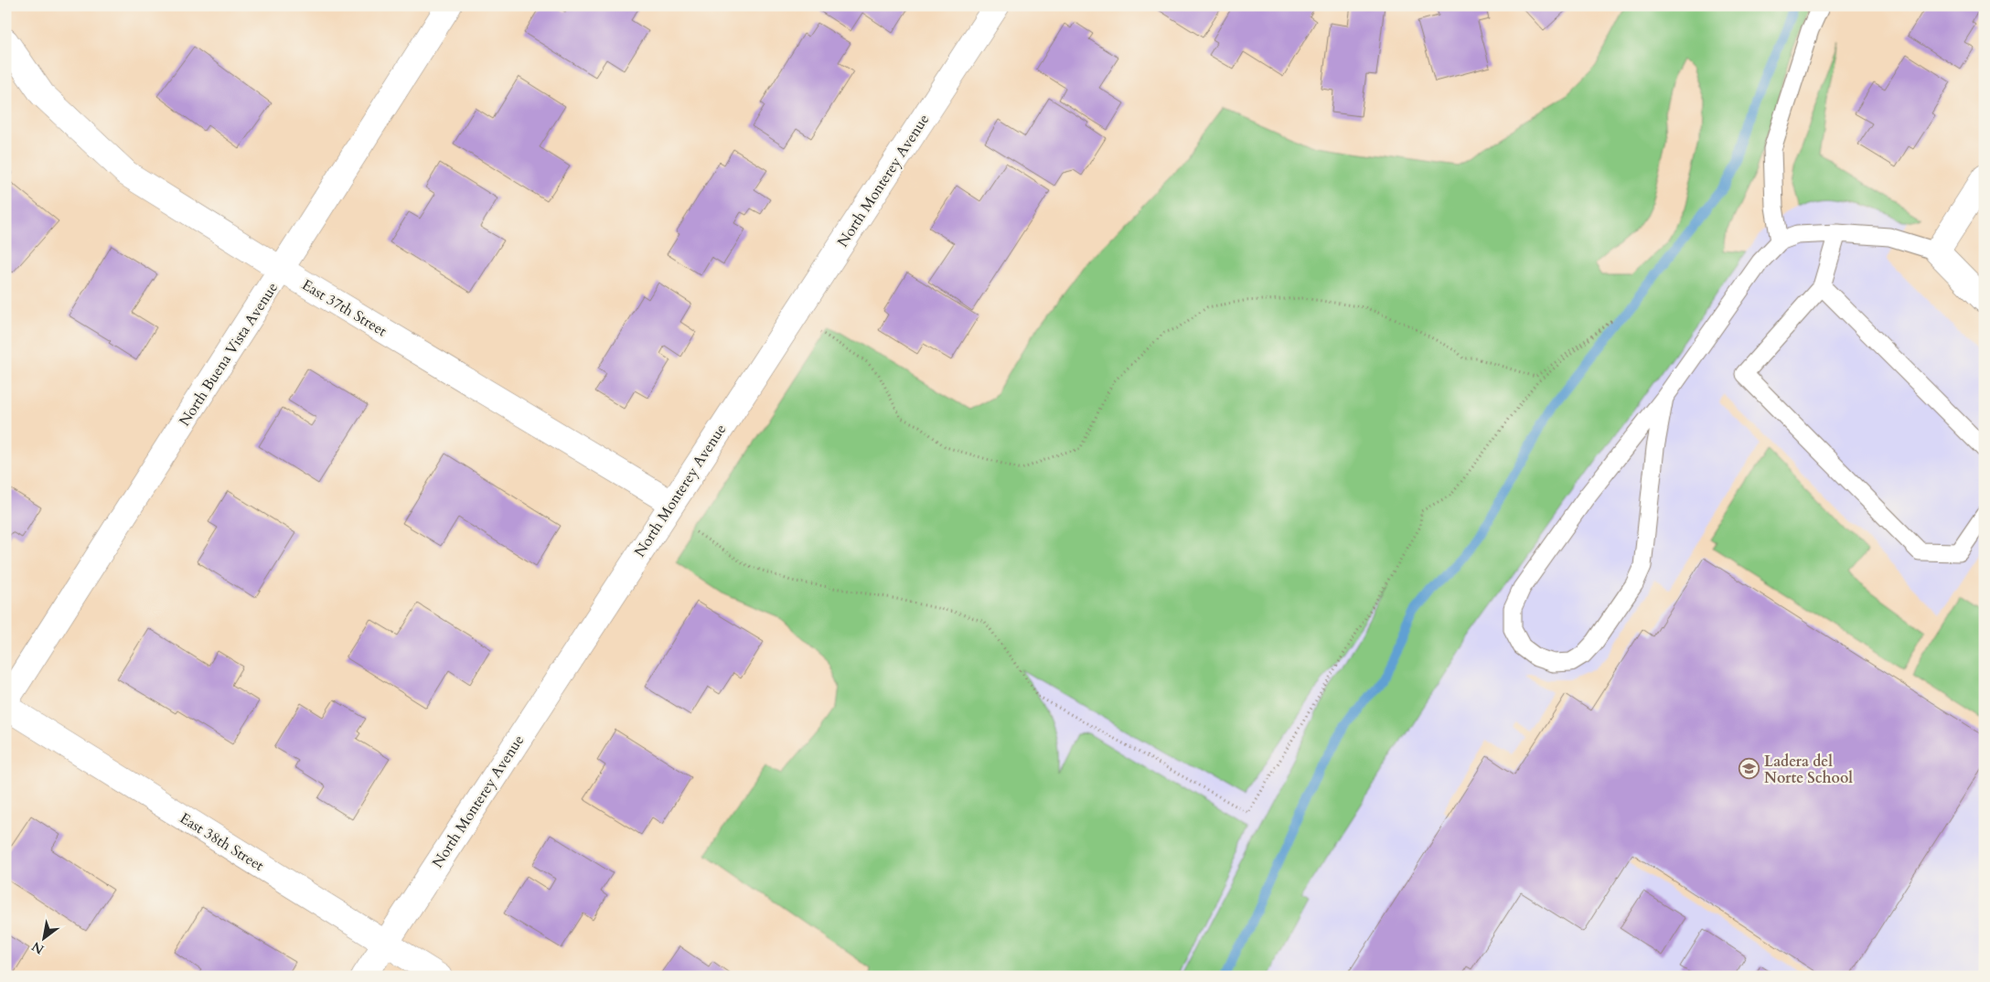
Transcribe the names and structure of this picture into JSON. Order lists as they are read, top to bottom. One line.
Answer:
{"streets":{"street":["North Monterey Avenue","East 37th Street","North Buena Vista Avenue","East 38th Street"]},"crossings":[["North Monterey Avenue","East 37th Street"],["North Monterey Avenue","East 38th Street"],["East 37th Street","North Buena Vista Avenue"]],"places":{"school or university":["Ladera del Norte School"]},"north":"bottom left"}
